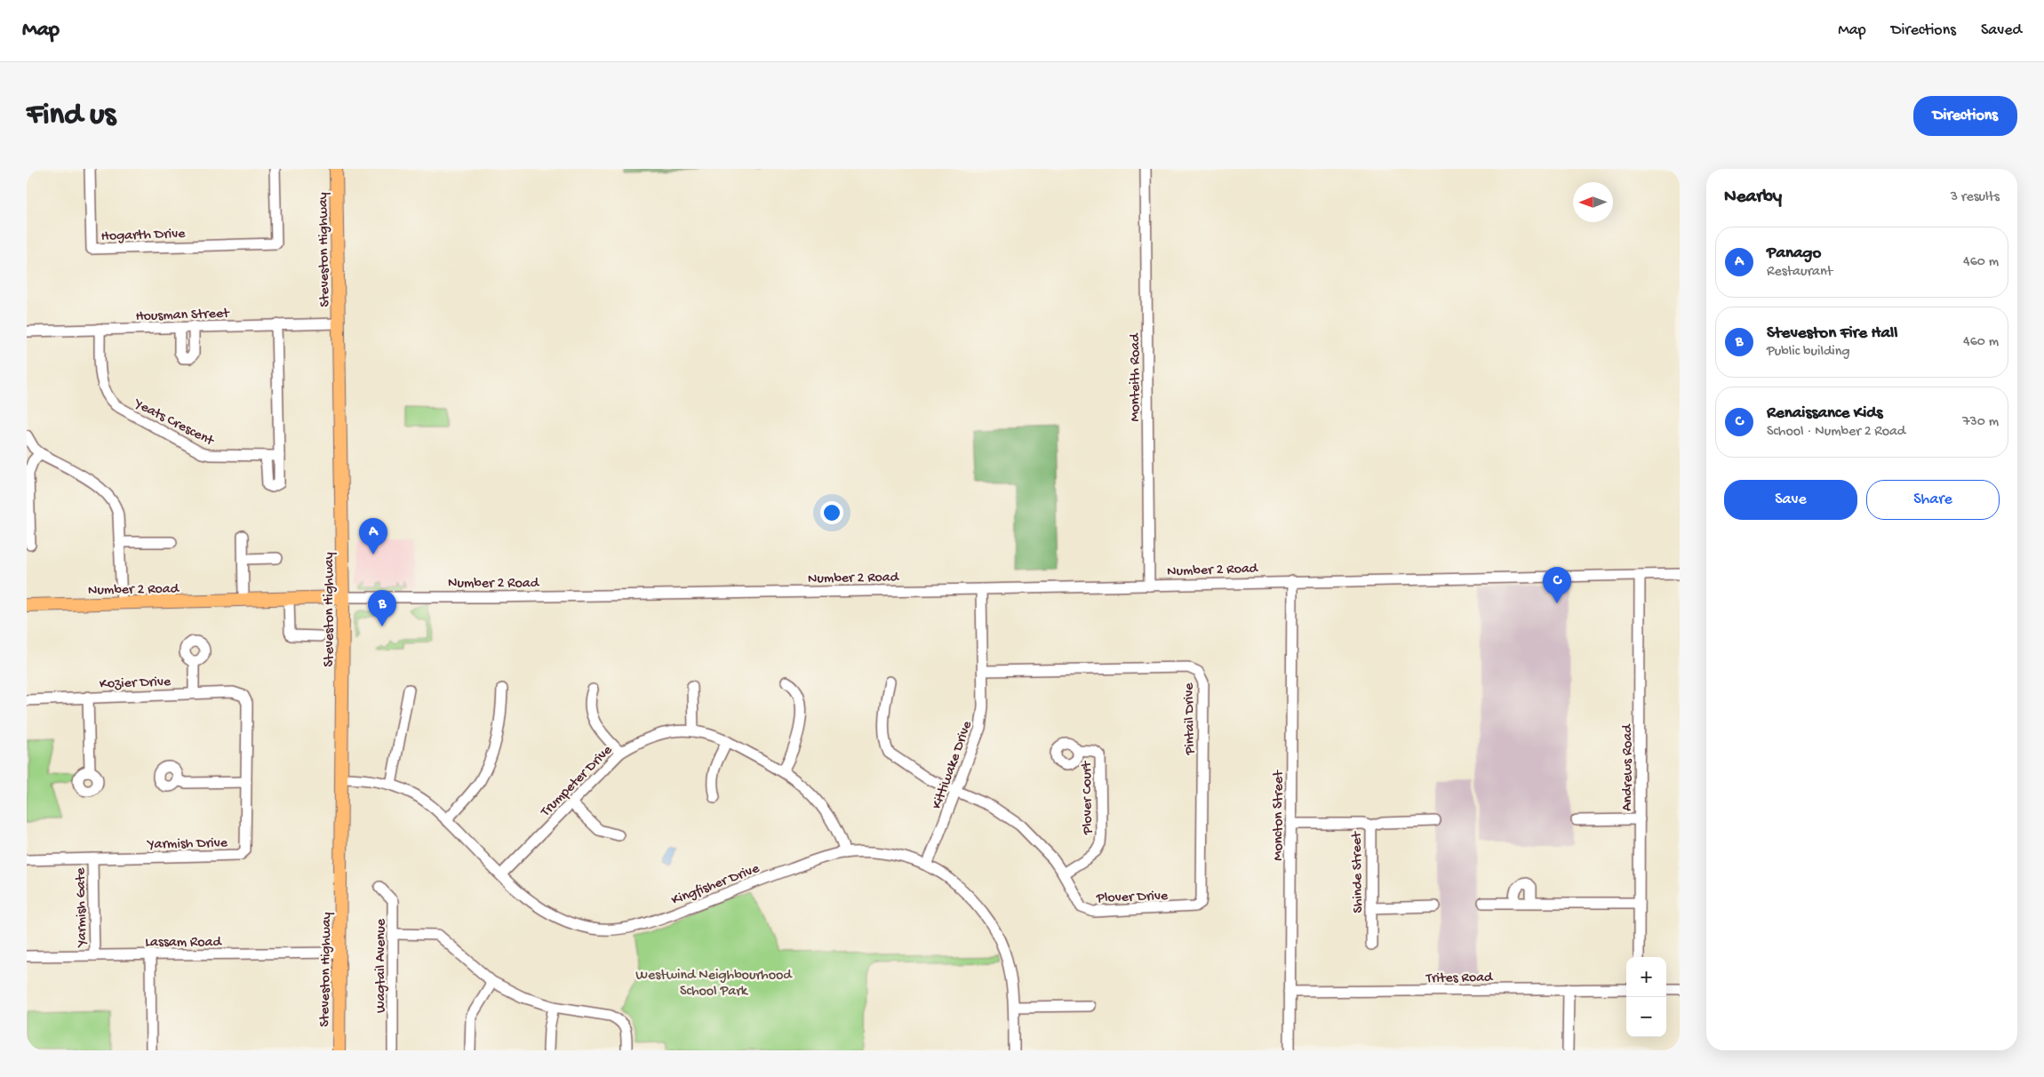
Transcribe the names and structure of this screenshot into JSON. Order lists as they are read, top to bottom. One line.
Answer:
{"streets":{"main road":["Steveston Highway","Number 2 Road"],"street":["Hogarth Drive","Housman Street","Monteith Road","Yeats Crescent","Kozier Drive","Pintail Drive","Kittiwake Drive","Andrews Road","Trumpeter Drive","Plover Court","Moncton Street","Yarmish Drive","Shinde Street","Kingfisher Drive","Plover Drive","Yarmish Gate","Lassam Road","Wagtail Avenue","Trites Road"]},"crossings":[["Steveston Highway","Housman Street"],["Steveston Highway","Number 2 Road"],["Steveston Highway","Kingfisher Drive"],["Steveston Highway","Lassam Road"],["Housman Street","Yeats Crescent"],["Monteith Road","Number 2 Road"],["Number 2 Road","Kittiwake Drive"],["Number 2 Road","Andrews Road"],["Number 2 Road","Moncton Street"],["Kozier Drive","Yarmish Drive"],["Pintail Drive","Kittiwake Drive"],["Pintail Drive","Plover Drive"],["Kittiwake Drive","Kingfisher Drive"],["Kittiwake Drive","Plover Drive"],["Trumpeter Drive","Kingfisher Drive"],["Plover Court","Plover Drive"],["Moncton Street","Shinde Street"],["Moncton Street","Trites Road"],["Yarmish Drive","Yarmish Gate"],["Yarmish Gate","Lassam Road"]],"parks":["Westwind Neighbourhood School Park"],"north":"left","page":{"header":"Map","nav":["Map","Directions","Saved"],"buttons":["Directions",["Save","Share"]],"title":"Find us","heading":["Nearby","3 results"],"list":[{"mark":"A","name":"Panago","note":"Restaurant","value":"460 m"},{"mark":"B","name":"Steveston Fire Hall","note":"Public building","value":"460 m"},{"mark":"C","name":"Renaissance Kids","note":"School · Number 2 Road","value":"730 m"}],"pins":["A","C","B"],"map_buttons":["+","−"]}}
